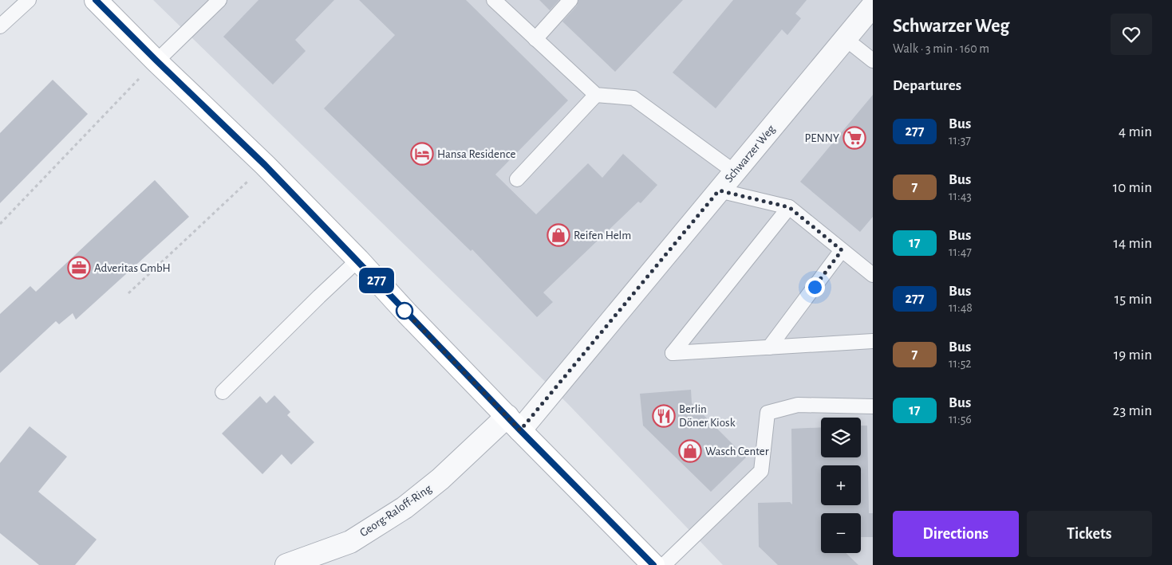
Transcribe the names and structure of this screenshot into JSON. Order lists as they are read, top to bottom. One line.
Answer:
{"streets":{"street":["Schwarzer Weg","Georg-Raloff-Ring"]},"crossings":[["Schwarzer Weg","Georg-Raloff-Ring"]],"places":{"supermarket":["PENNY"],"hotel":["Hansa Residence"],"shop":["Reifen Helm","Wasch Center"],"office":["Adveritas GmbH"],"restaurant":["Berlin Döner Kiosk"]},"lines":["bus line 277"],"page":{"on_map":"277","heading":[["Schwarzer Weg","Walk · 3 min · 160 m"],"Departures"],"list":[{"mark":"277","name":"Bus","note":"11:37","value":"4 min"},{"mark":"7","name":"Bus","note":"11:43","value":"10 min"},{"mark":"17","name":"Bus","note":"11:47","value":"14 min"},{"mark":"277","name":"Bus","note":"11:48","value":"15 min"},{"mark":"7","name":"Bus","note":"11:52","value":"19 min"},{"mark":"17","name":"Bus","note":"11:56","value":"23 min"}],"map_buttons":["+","−"],"buttons":["Directions","Tickets"]}}
